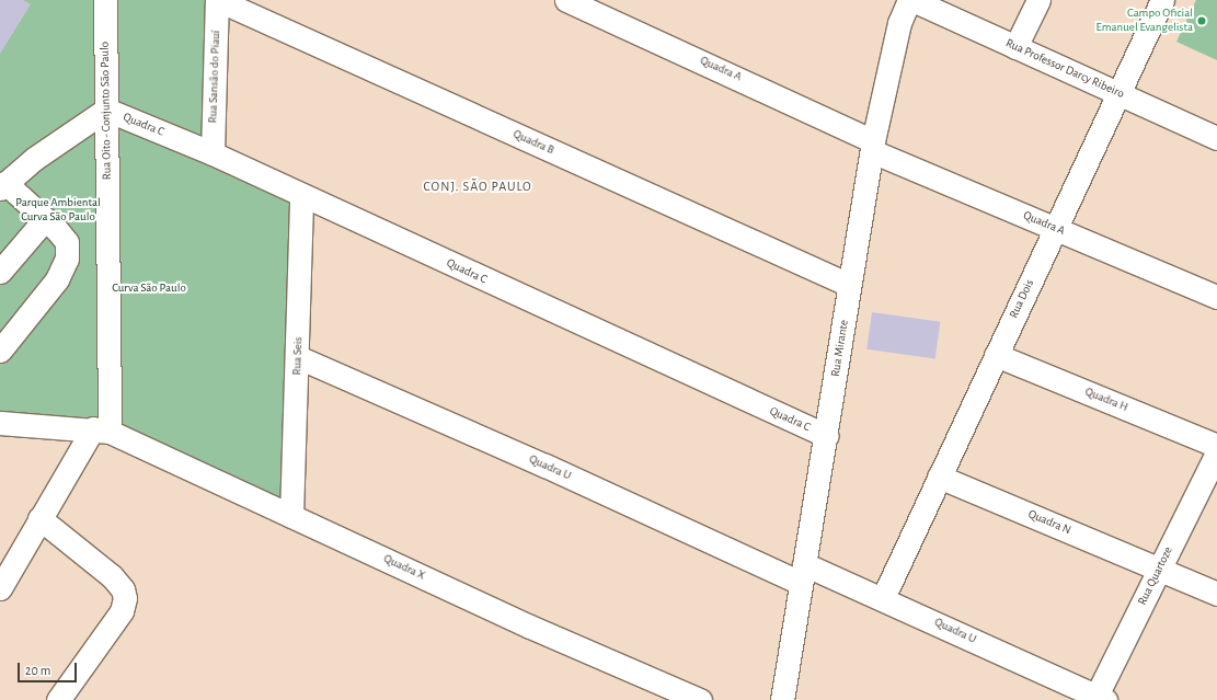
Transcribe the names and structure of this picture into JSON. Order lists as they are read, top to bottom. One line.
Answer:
{"streets":{"street":["Quadra A","Rua Professor Darcy Ribeiro","Rua Sansão do Piauí","Rua Oito - Conjunto São Paulo","Quadra C","Quadra B","Rua Dois","Rua Mirante","Rua Seis","Quadra H","Quadra U","Quadra N","Quadra X","Rua Quartoze"]},"crossings":[["Quadra A","Rua Dois"],["Quadra A","Rua Mirante"],["Rua Professor Darcy Ribeiro","Rua Dois"],["Rua Professor Darcy Ribeiro","Rua Mirante"],["Rua Sansão do Piauí","Quadra C"],["Rua Sansão do Piauí","Quadra B"],["Rua Oito - Conjunto São Paulo","Quadra C"],["Rua Oito - Conjunto São Paulo","Quadra X"],["Quadra C","Rua Mirante"],["Quadra C","Rua Seis"],["Quadra B","Rua Mirante"],["Rua Dois","Quadra H"],["Rua Dois","Quadra U"],["Rua Dois","Quadra N"],["Rua Mirante","Quadra U"],["Rua Seis","Quadra U"],["Rua Seis","Quadra X"],["Quadra U","Rua Quartoze"],["Quadra N","Rua Quartoze"]],"districts":["CONJ. SÃO PAULO"],"parks":["Parque Ambiental Curva São Paulo","Curva São Paulo"],"places":["Campo Oficial Emanuel Evangelista"],"scale_bar":"20 m"}
